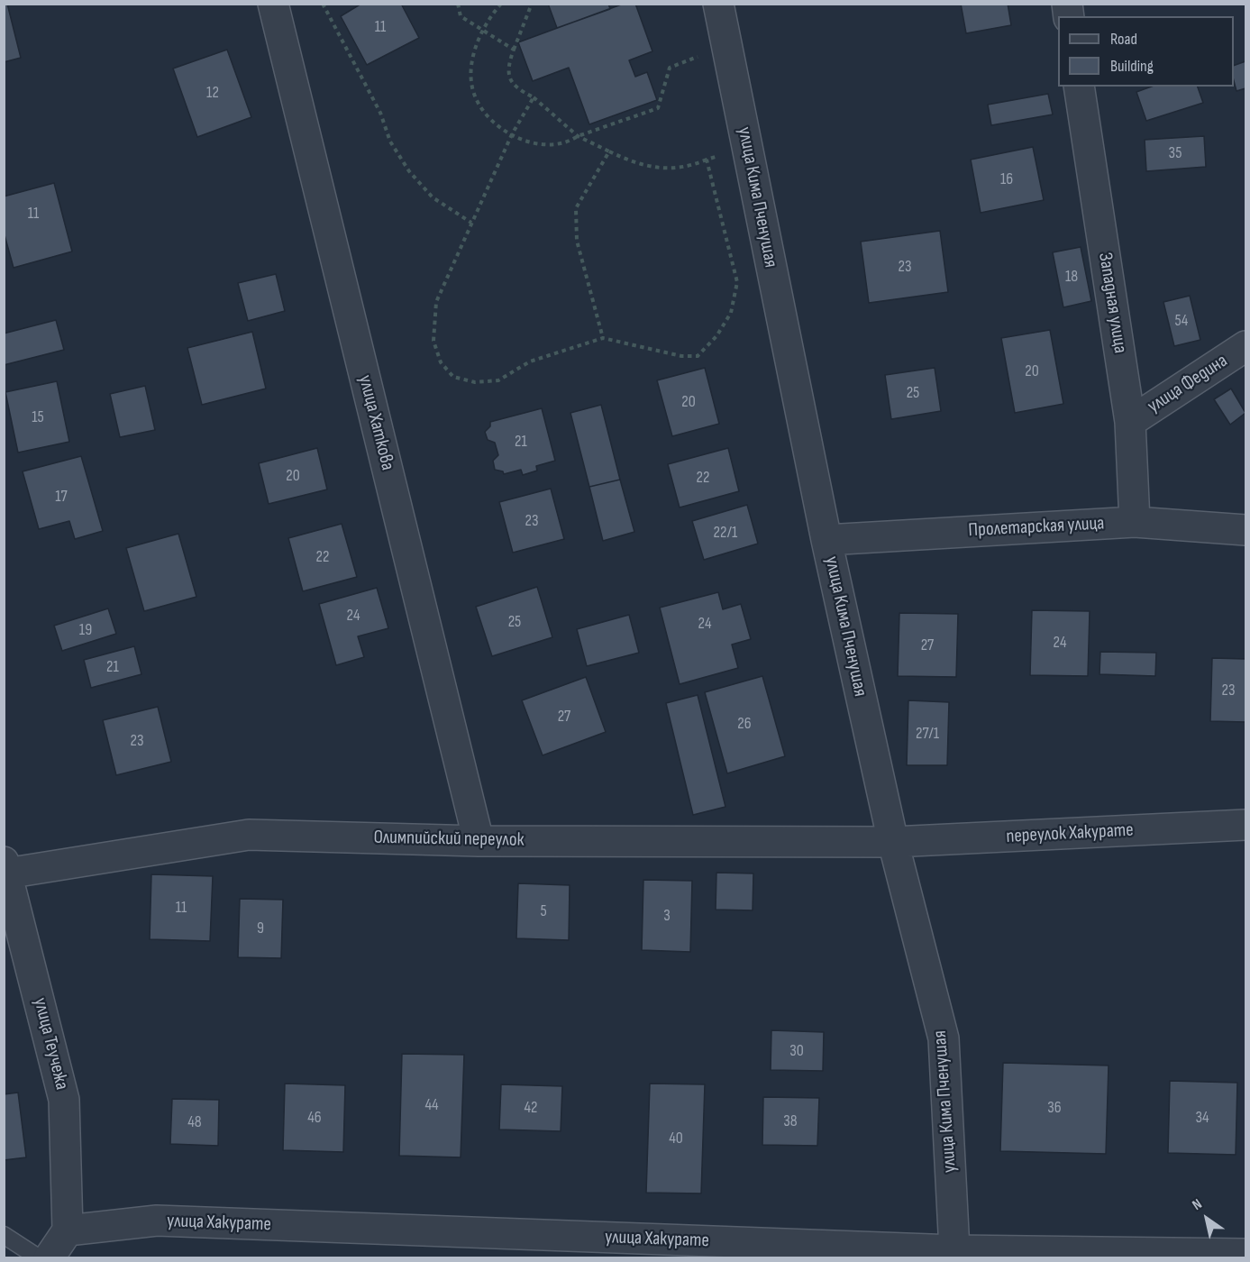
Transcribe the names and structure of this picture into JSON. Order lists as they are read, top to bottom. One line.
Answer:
{"streets":{"street":["улица Кима Пченушая","Западная улица","улица Федина","улица Хаткова","Пролетарская улица","переулок Хакурате","Олимпийский переулок","улица Теучежа","улица Хакурате"]},"crossings":[["улица Кима Пченушая","Пролетарская улица"],["улица Кима Пченушая","переулок Хакурате"],["улица Кима Пченушая","Олимпийский переулок"],["улица Кима Пченушая","улица Хакурате"],["Западная улица","улица Федина"],["Западная улица","Пролетарская улица"],["улица Хаткова","Олимпийский переулок"],["переулок Хакурате","Олимпийский переулок"],["Олимпийский переулок","улица Теучежа"],["улица Теучежа","улица Хакурате"]],"house_numbers":["11","12","35","16","11","23","18","54","20","25","20","15","21","20","22","17","23","22/1","22","24","25","24","19","24","27","21","23","27","26","27/1","23","11","5","3","9","30","44","42","36","46","34","38","48","40"],"legend":["Road","Building"],"north":"top left"}
